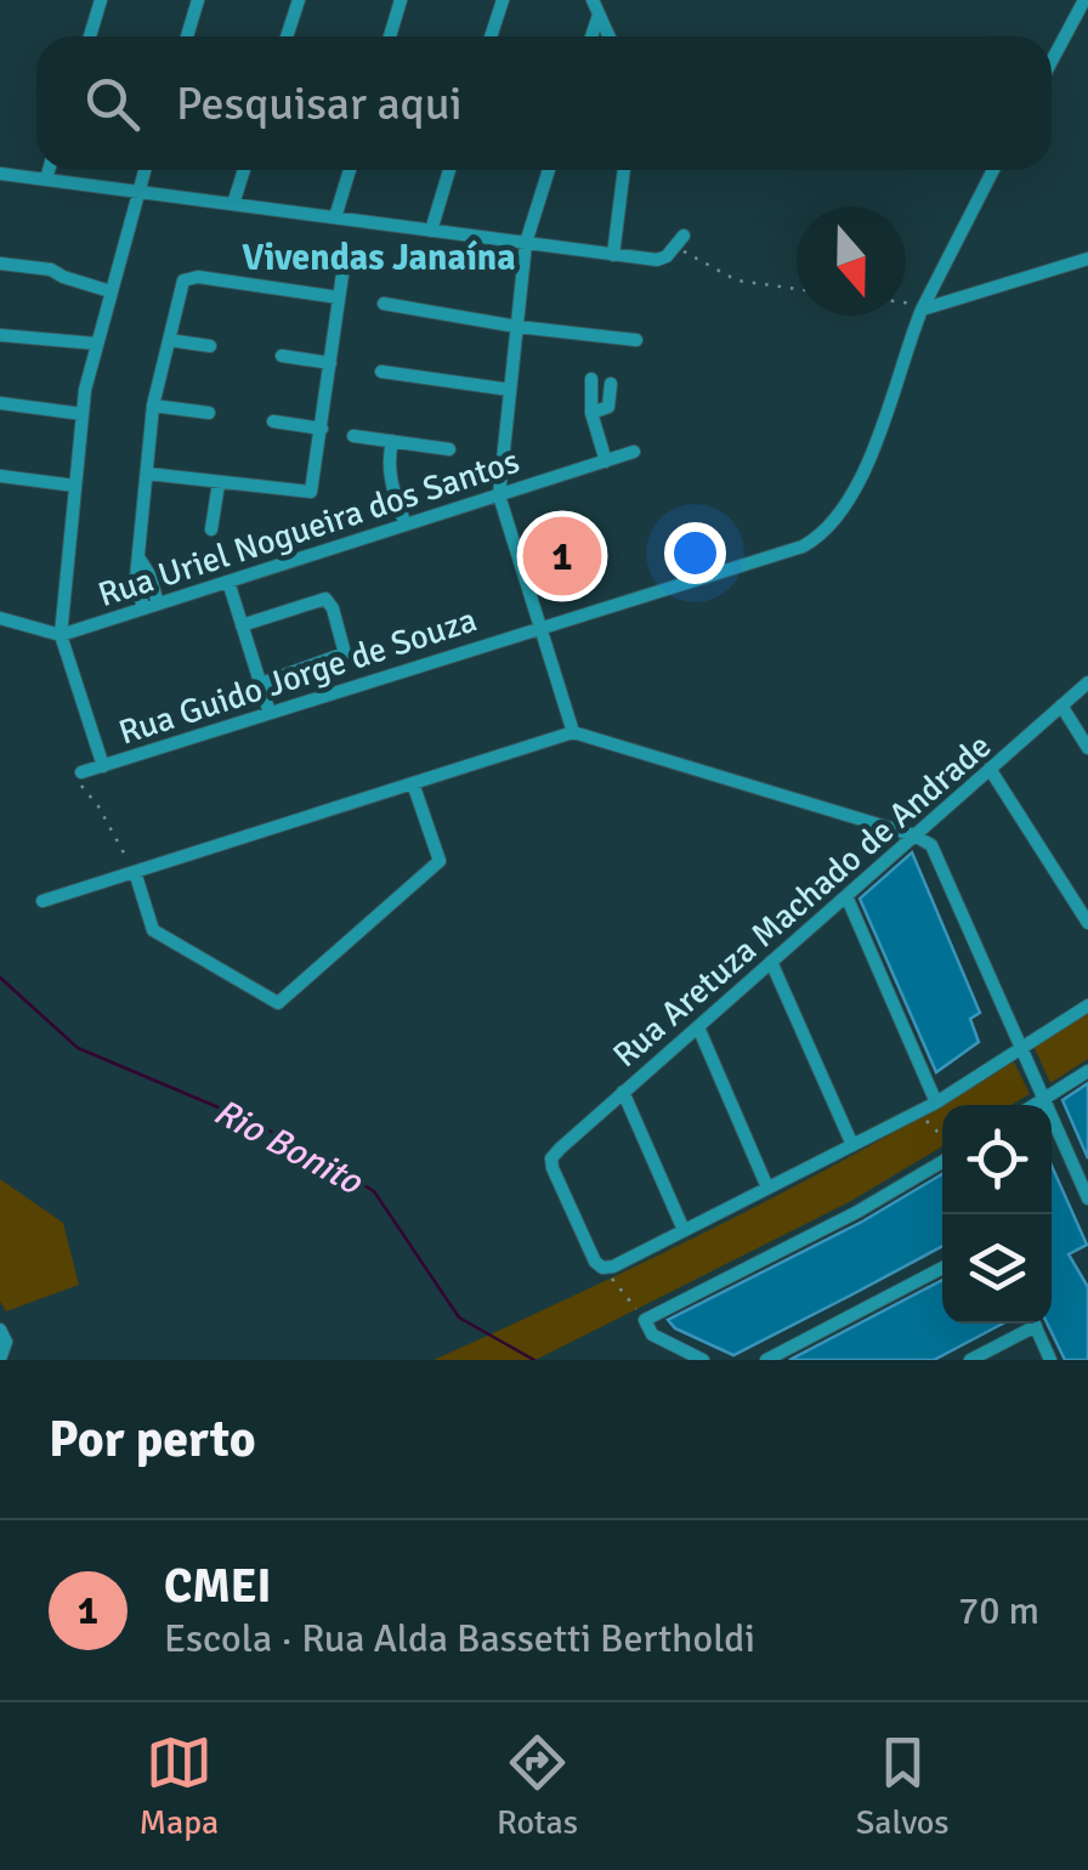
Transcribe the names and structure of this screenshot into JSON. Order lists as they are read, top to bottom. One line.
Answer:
{"streets":{"street":["Rua Uriel Nogueira dos Santos","Rua Guido Jorge de Souza","Rua Aretuza Machado de Andrade"]},"districts":["Vivendas Janaína"],"water":["Rio Bonito"],"north":"bottom","page":{"search":"Pesquisar aqui","pins":"1","heading":"Por perto","list":[{"mark":"1","name":"CMEI","note":"Escola · Rua Alda Bassetti Bertholdi","value":"70 m"}],"nav":["Mapa","Rotas","Salvos"]}}
